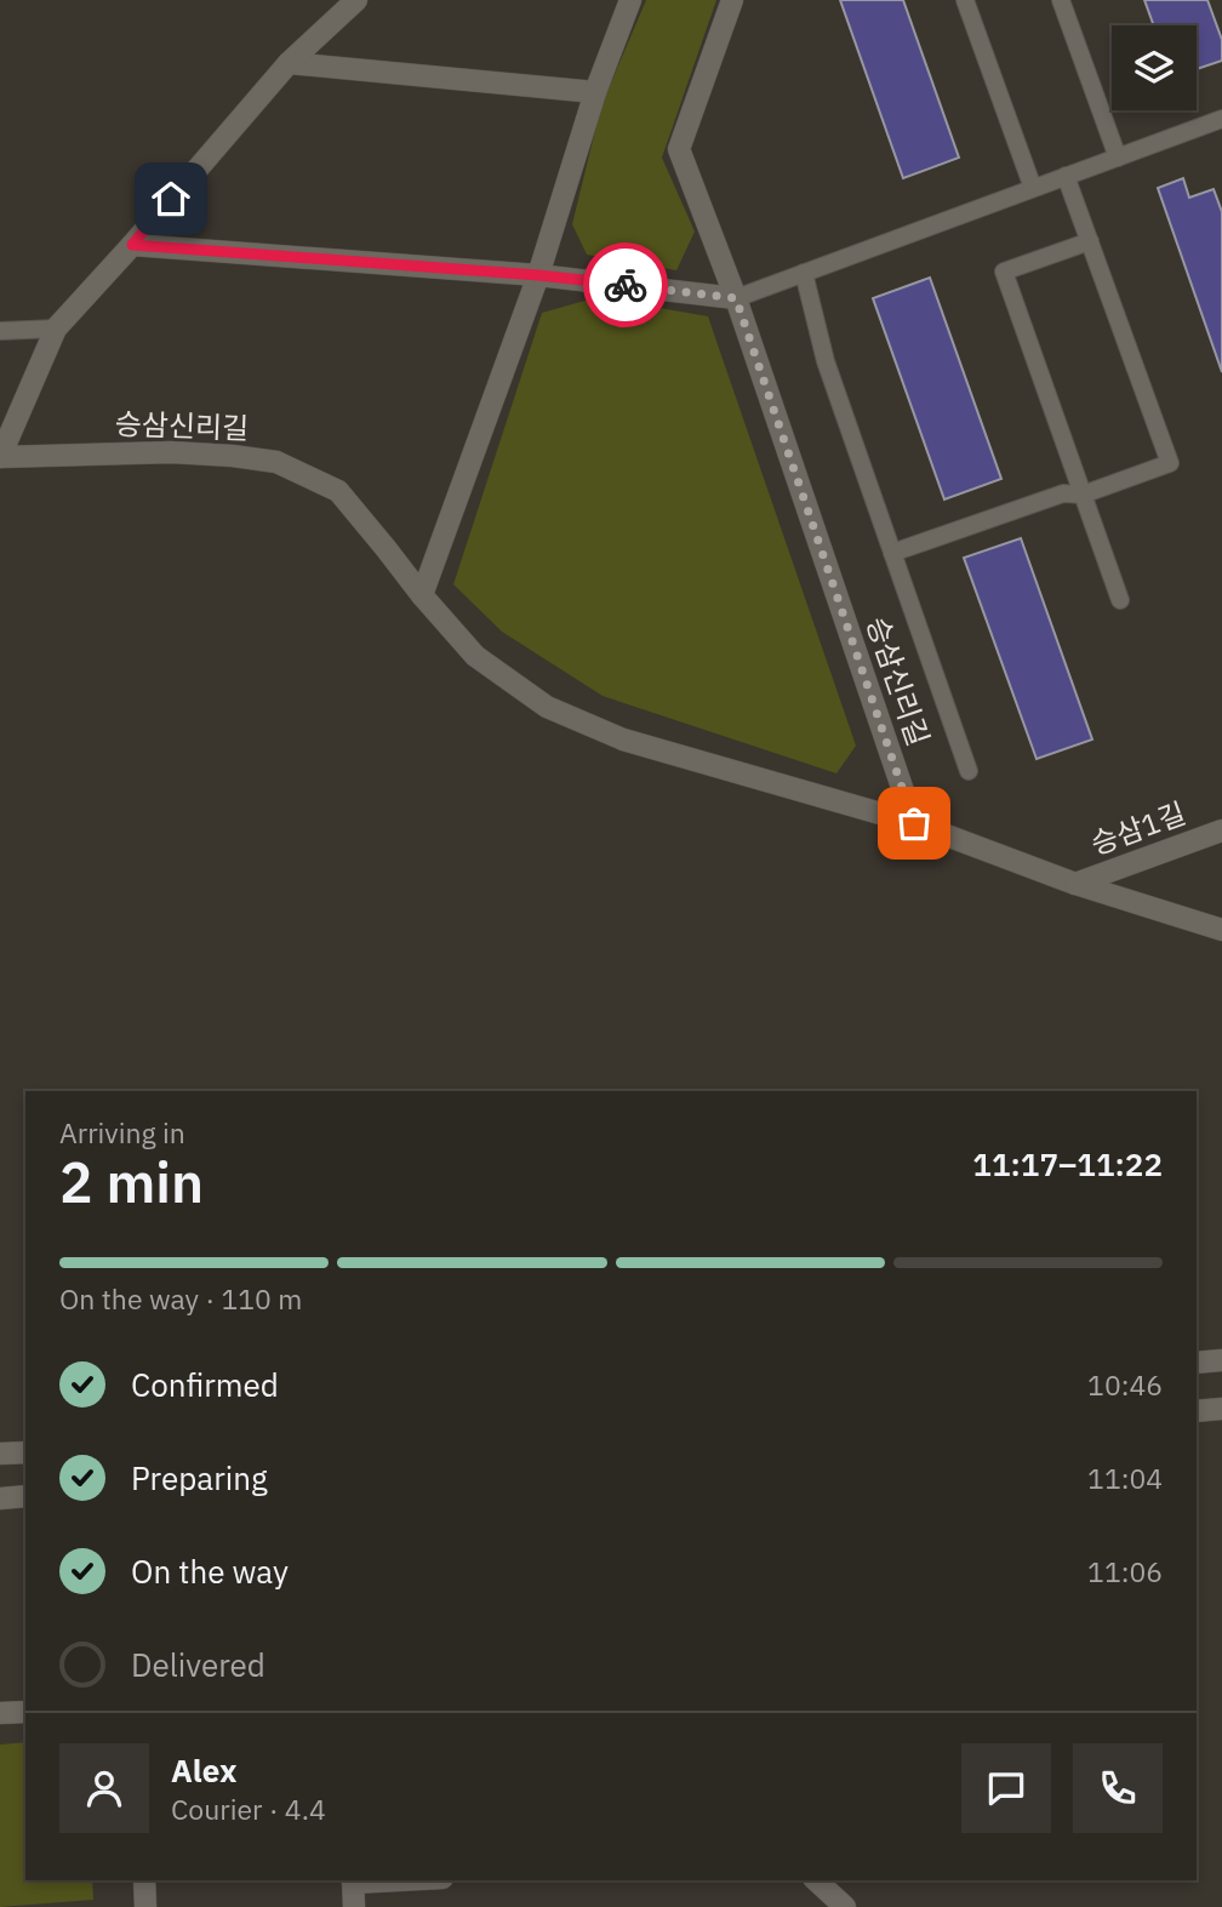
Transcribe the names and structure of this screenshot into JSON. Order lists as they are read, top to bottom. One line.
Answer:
{"streets":{"street":["승삼신리길","승삼1길"]},"page":{"heading":["2 min","Arriving in","11:17–11:22"],"panel":["Alex","Courier · 4.4"],"bar":"On the way · 110 m","list":[["Confirmed","10:46"],["Preparing","11:04"],["On the way","11:06"],"Delivered"]}}
